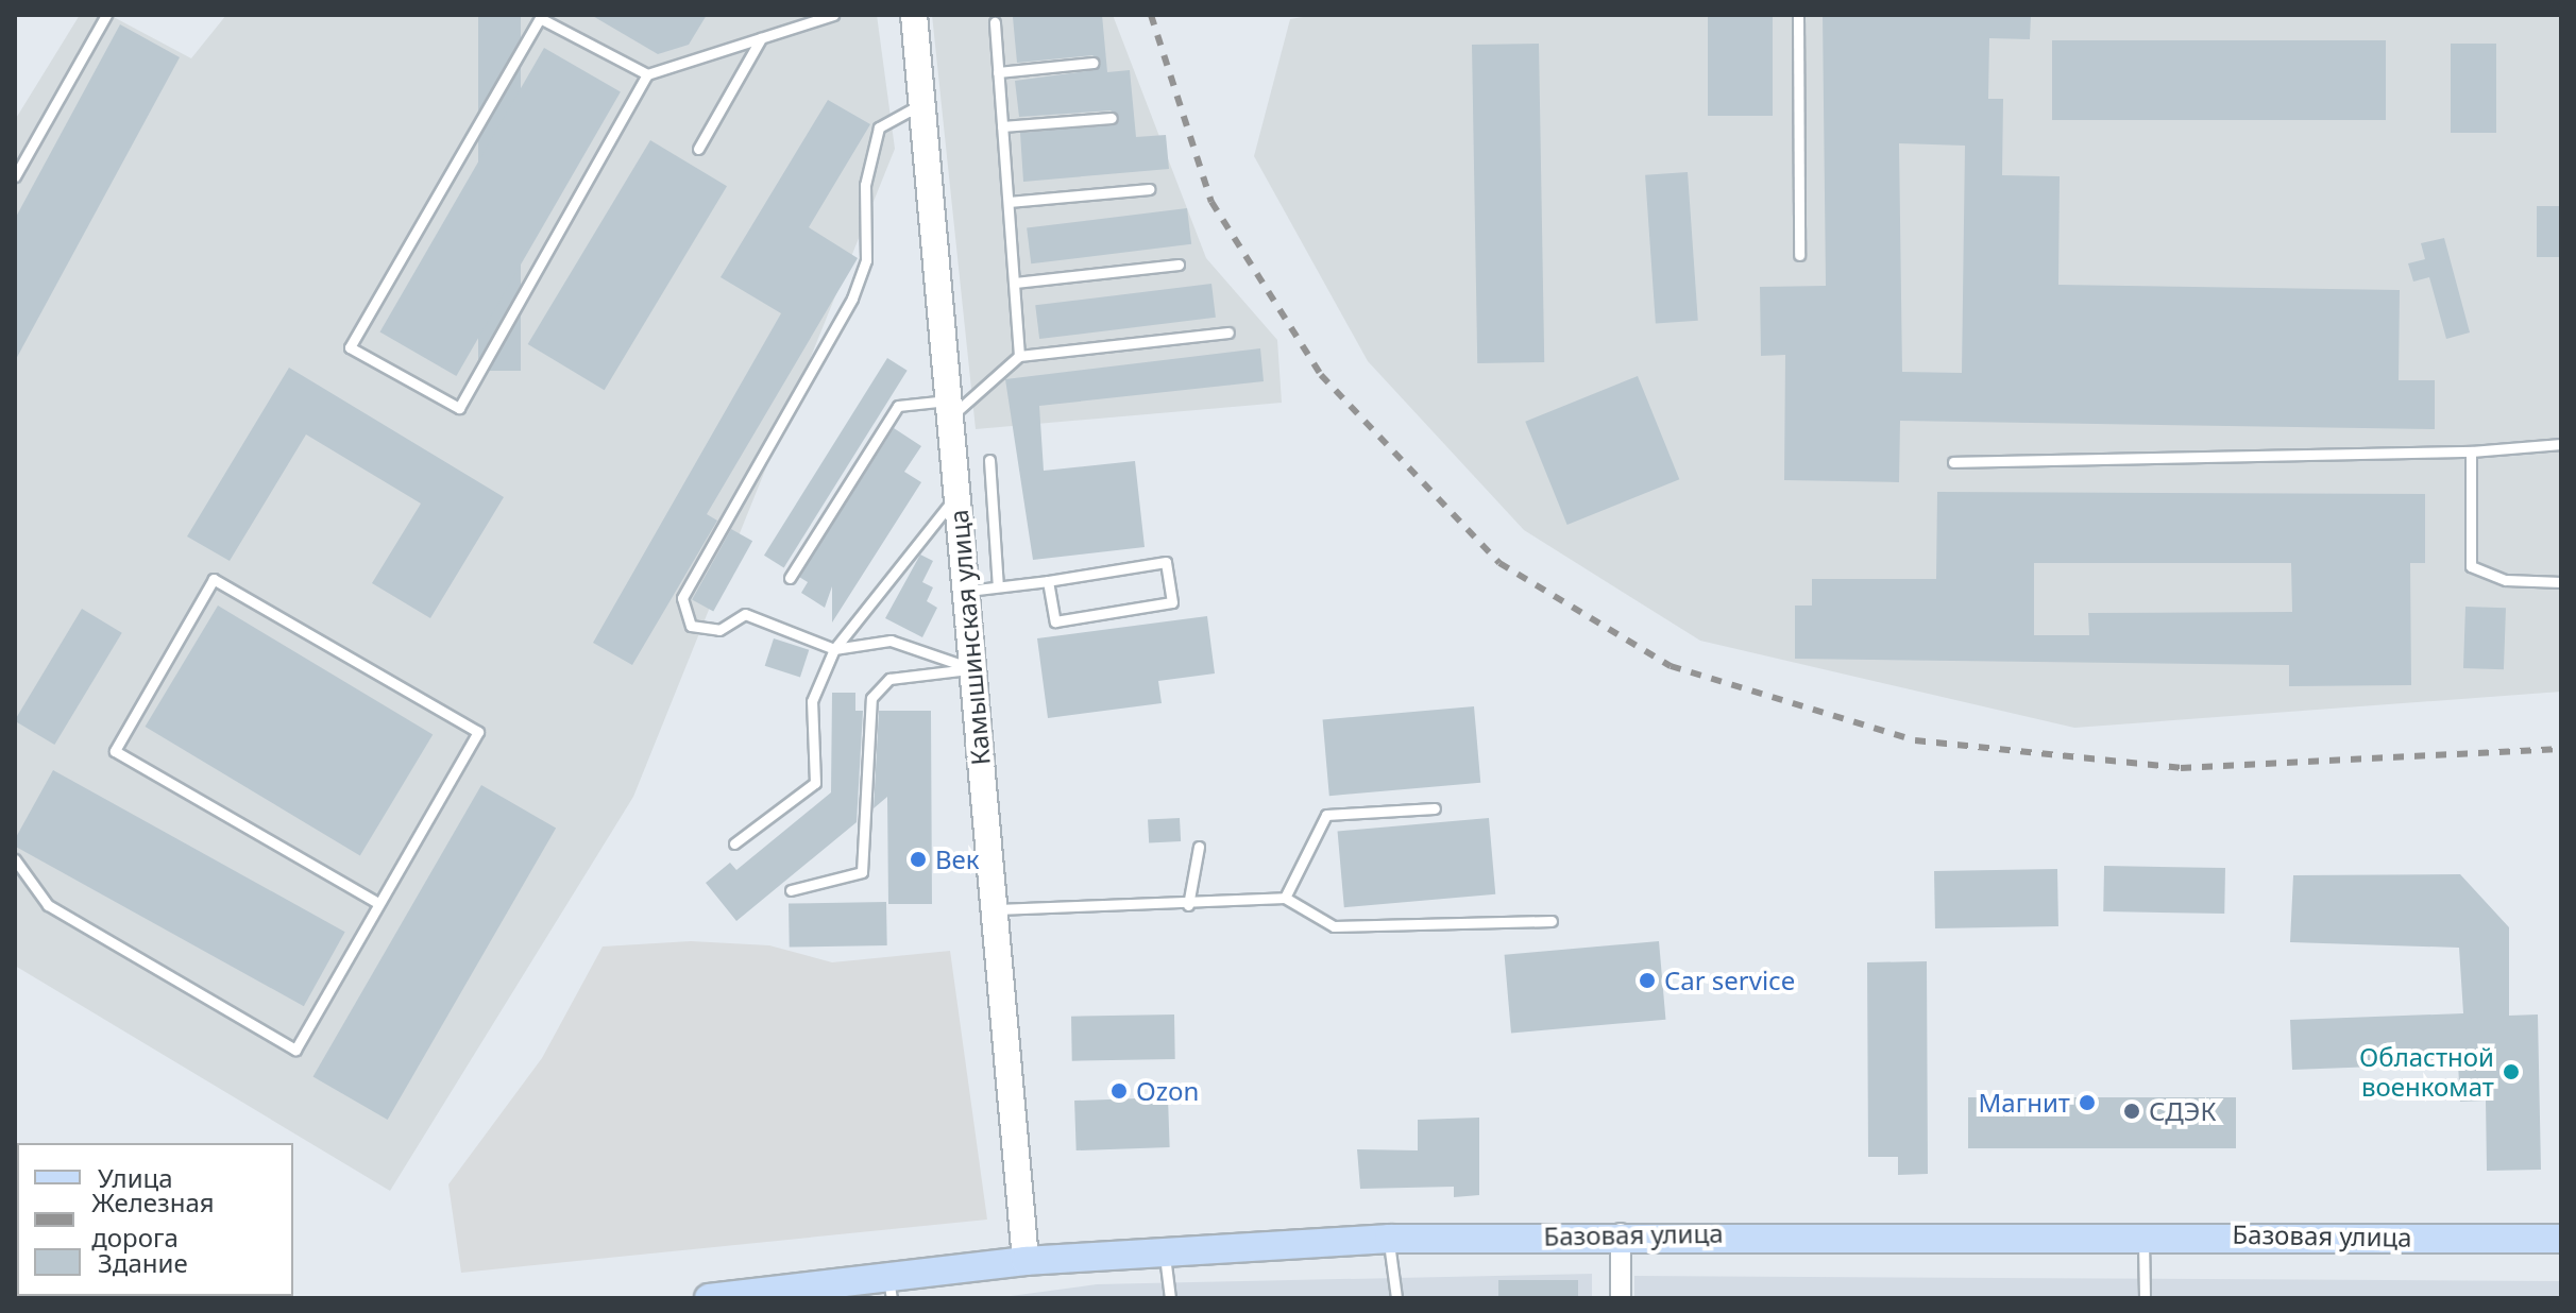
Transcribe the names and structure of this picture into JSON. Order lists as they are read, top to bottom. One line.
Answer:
{"streets":{"main road":["Базовая улица"],"street":["Камышинская улица"]},"crossings":[["Камышинская улица","Базовая улица"]],"places":["Век","Car service","Областной военкомат","Ozon","Магнит","СДЭК"],"legend":["Улица","Железная дорога","Здание"]}
